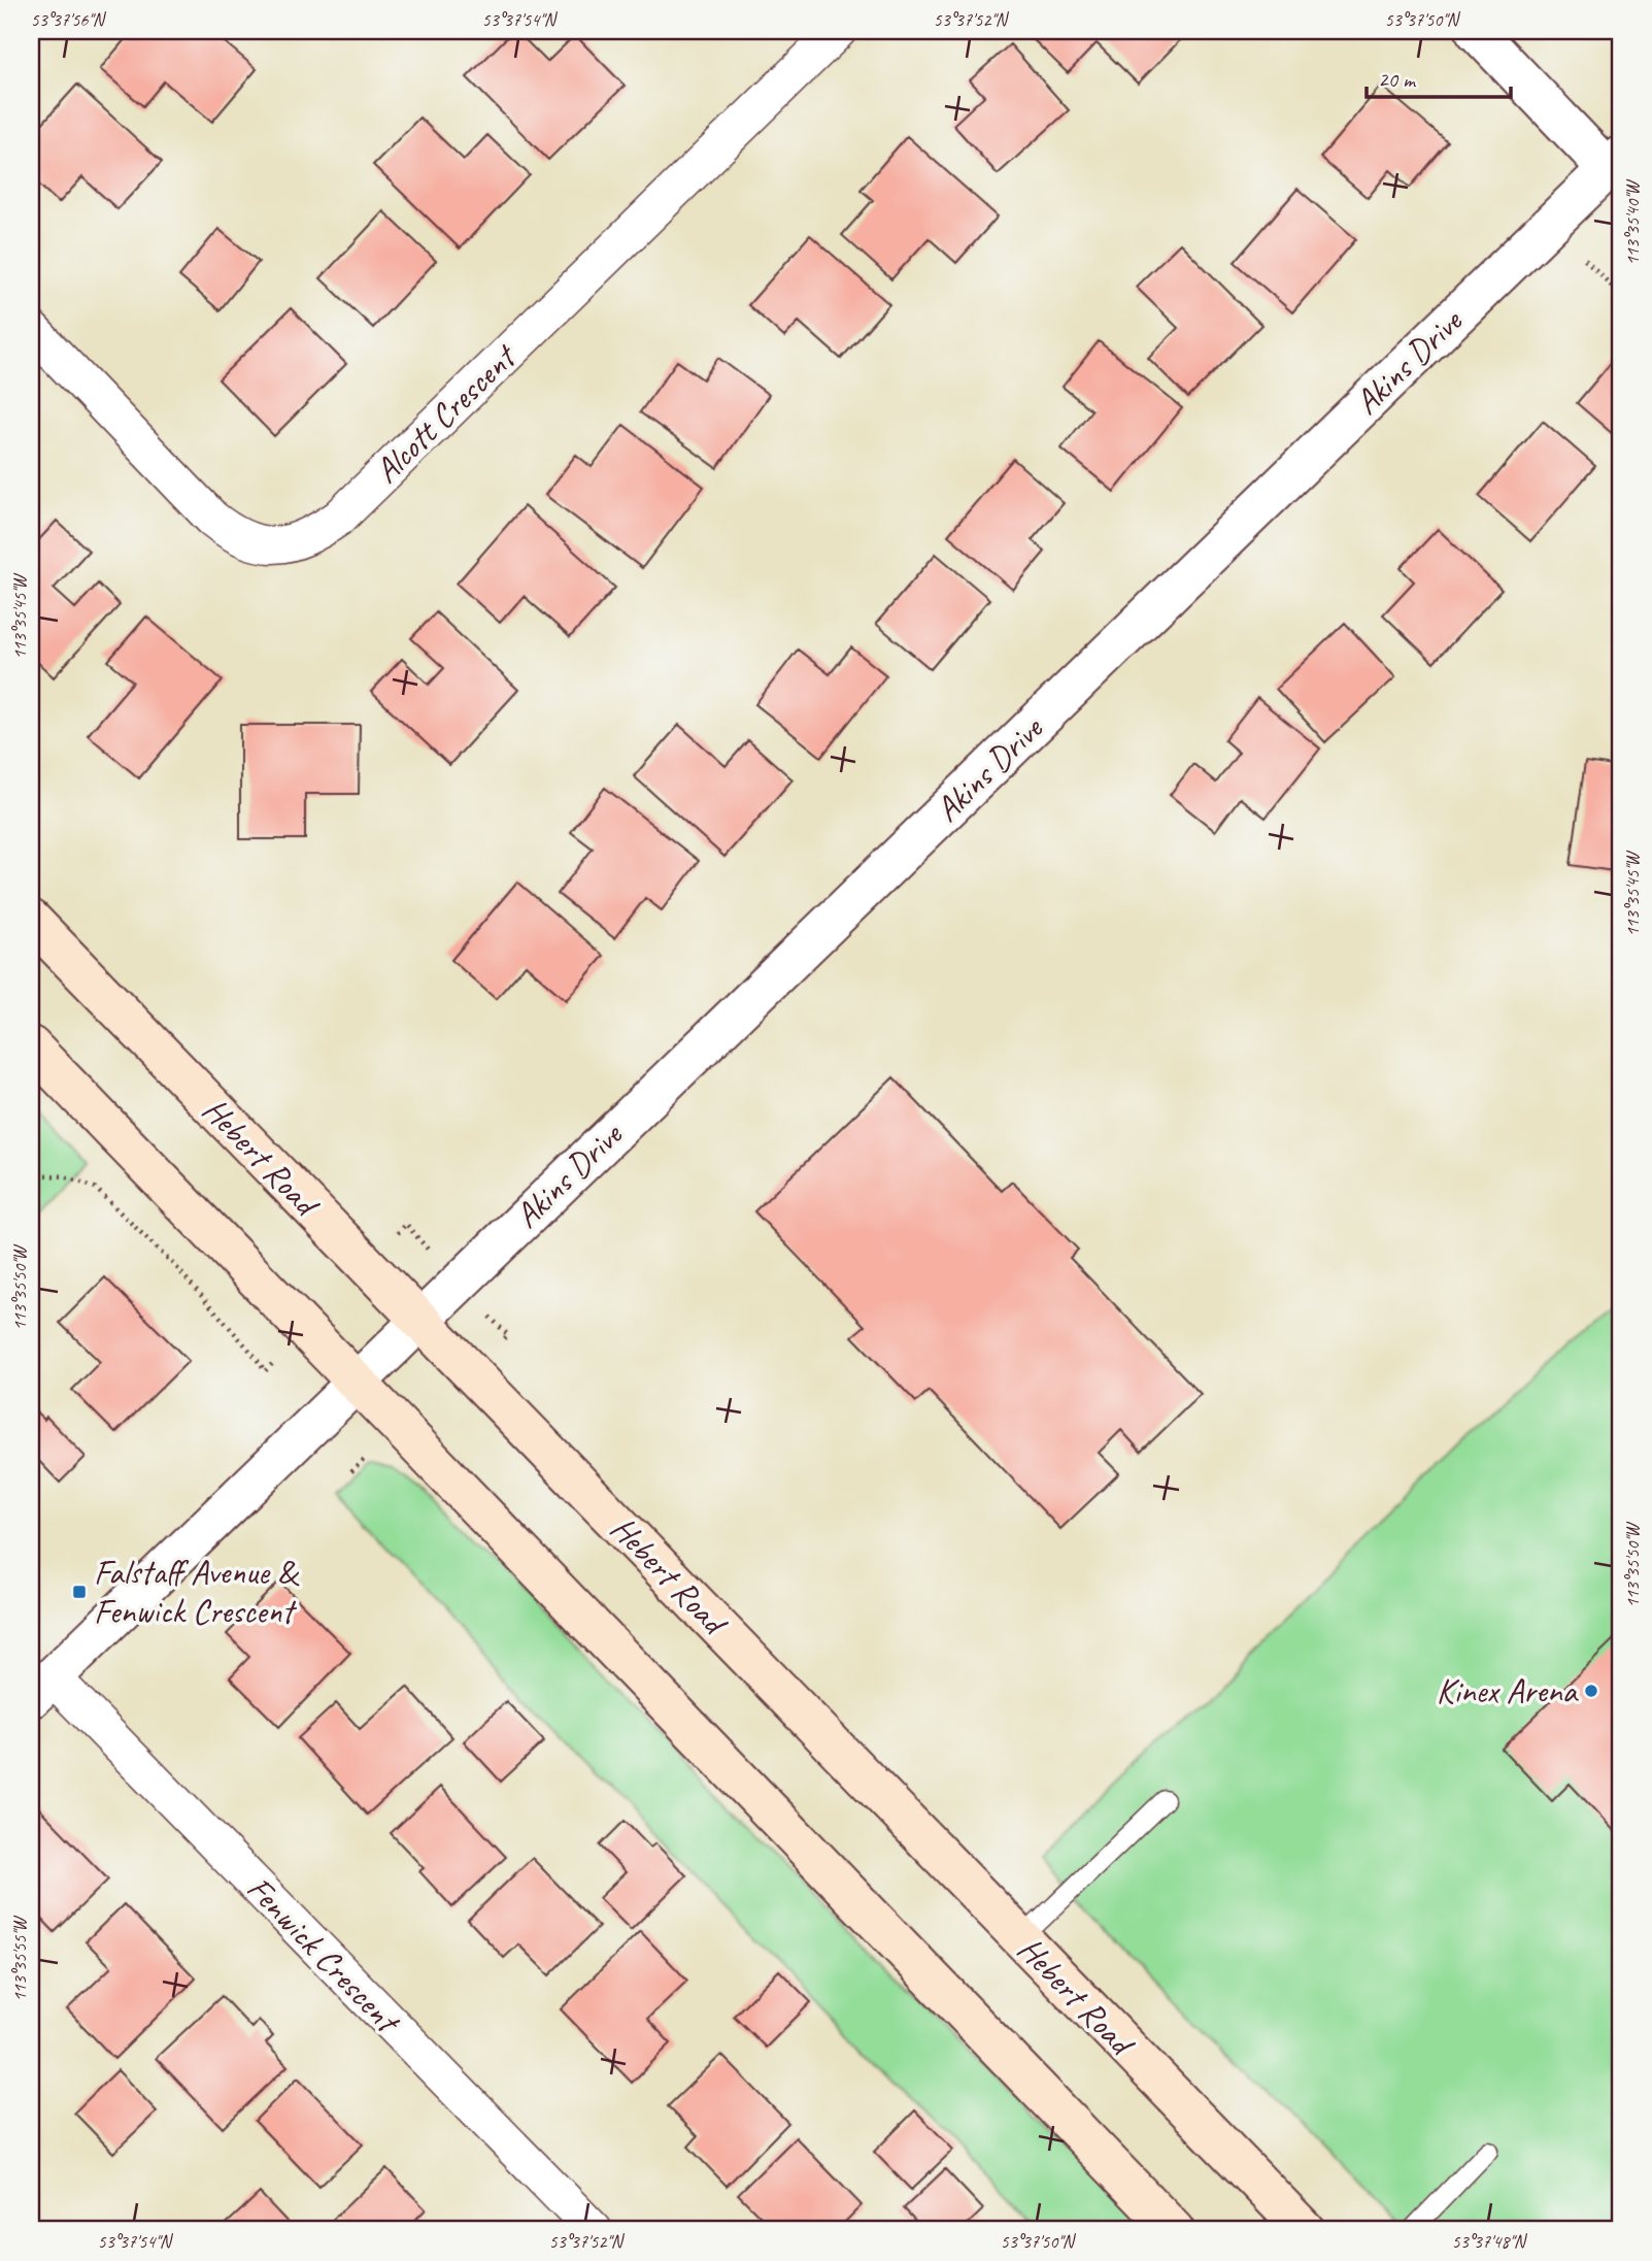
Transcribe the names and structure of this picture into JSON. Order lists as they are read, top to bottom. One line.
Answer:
{"streets":{"main road":["Hebert Road"],"street":["Akins Drive","Alcott Crescent","Fenwick Crescent"]},"crossings":[["Akins Drive","Hebert Road"],["Akins Drive","Fenwick Crescent"]],"places":{"transit":["Falstaff Avenue & Fenwick Crescent"],"other":["Kinex Arena"]},"scale_bar":"20 m","coordinates":["53°37'56\"N","53°37'54\"N","53°37'52\"N","53°37'50\"N","113°35'40\"W","113°35'45\"W","113°35'50\"W","113°35'55\"W","53°37'48\"N"]}
